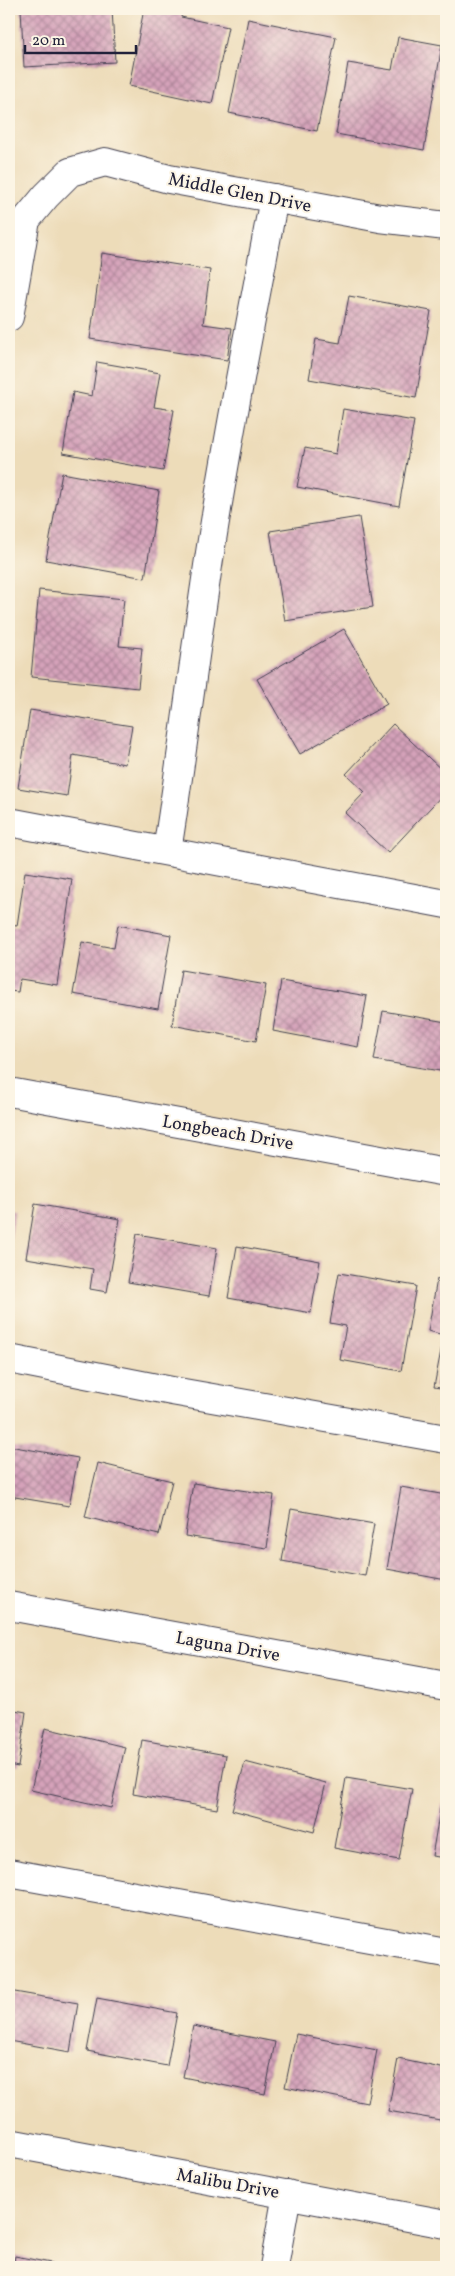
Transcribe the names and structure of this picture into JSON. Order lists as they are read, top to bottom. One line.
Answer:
{"streets":{"street":["Middle Glen Drive","Longbeach Drive","Laguna Drive","Malibu Drive"]},"scale_bar":"20 m"}
